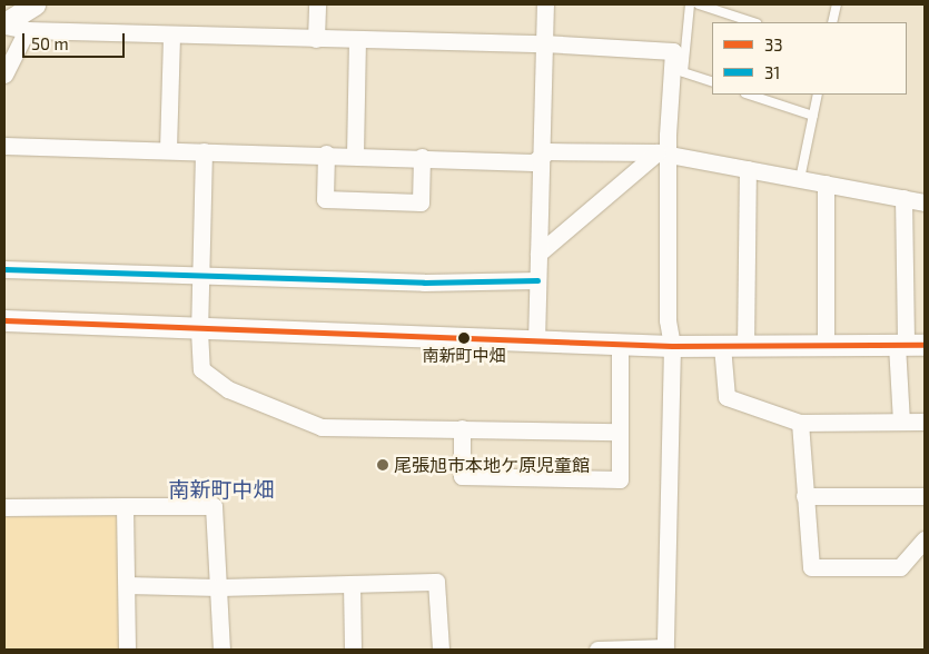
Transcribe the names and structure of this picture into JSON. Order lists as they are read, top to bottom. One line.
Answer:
{"districts":["南新町中畑"],"places":["南新町中畑","尾張旭市本地ケ原児童館"],"lines":["transit line 31","transit line 33"],"legend":["33","31"],"scale_bar":"50 m"}
